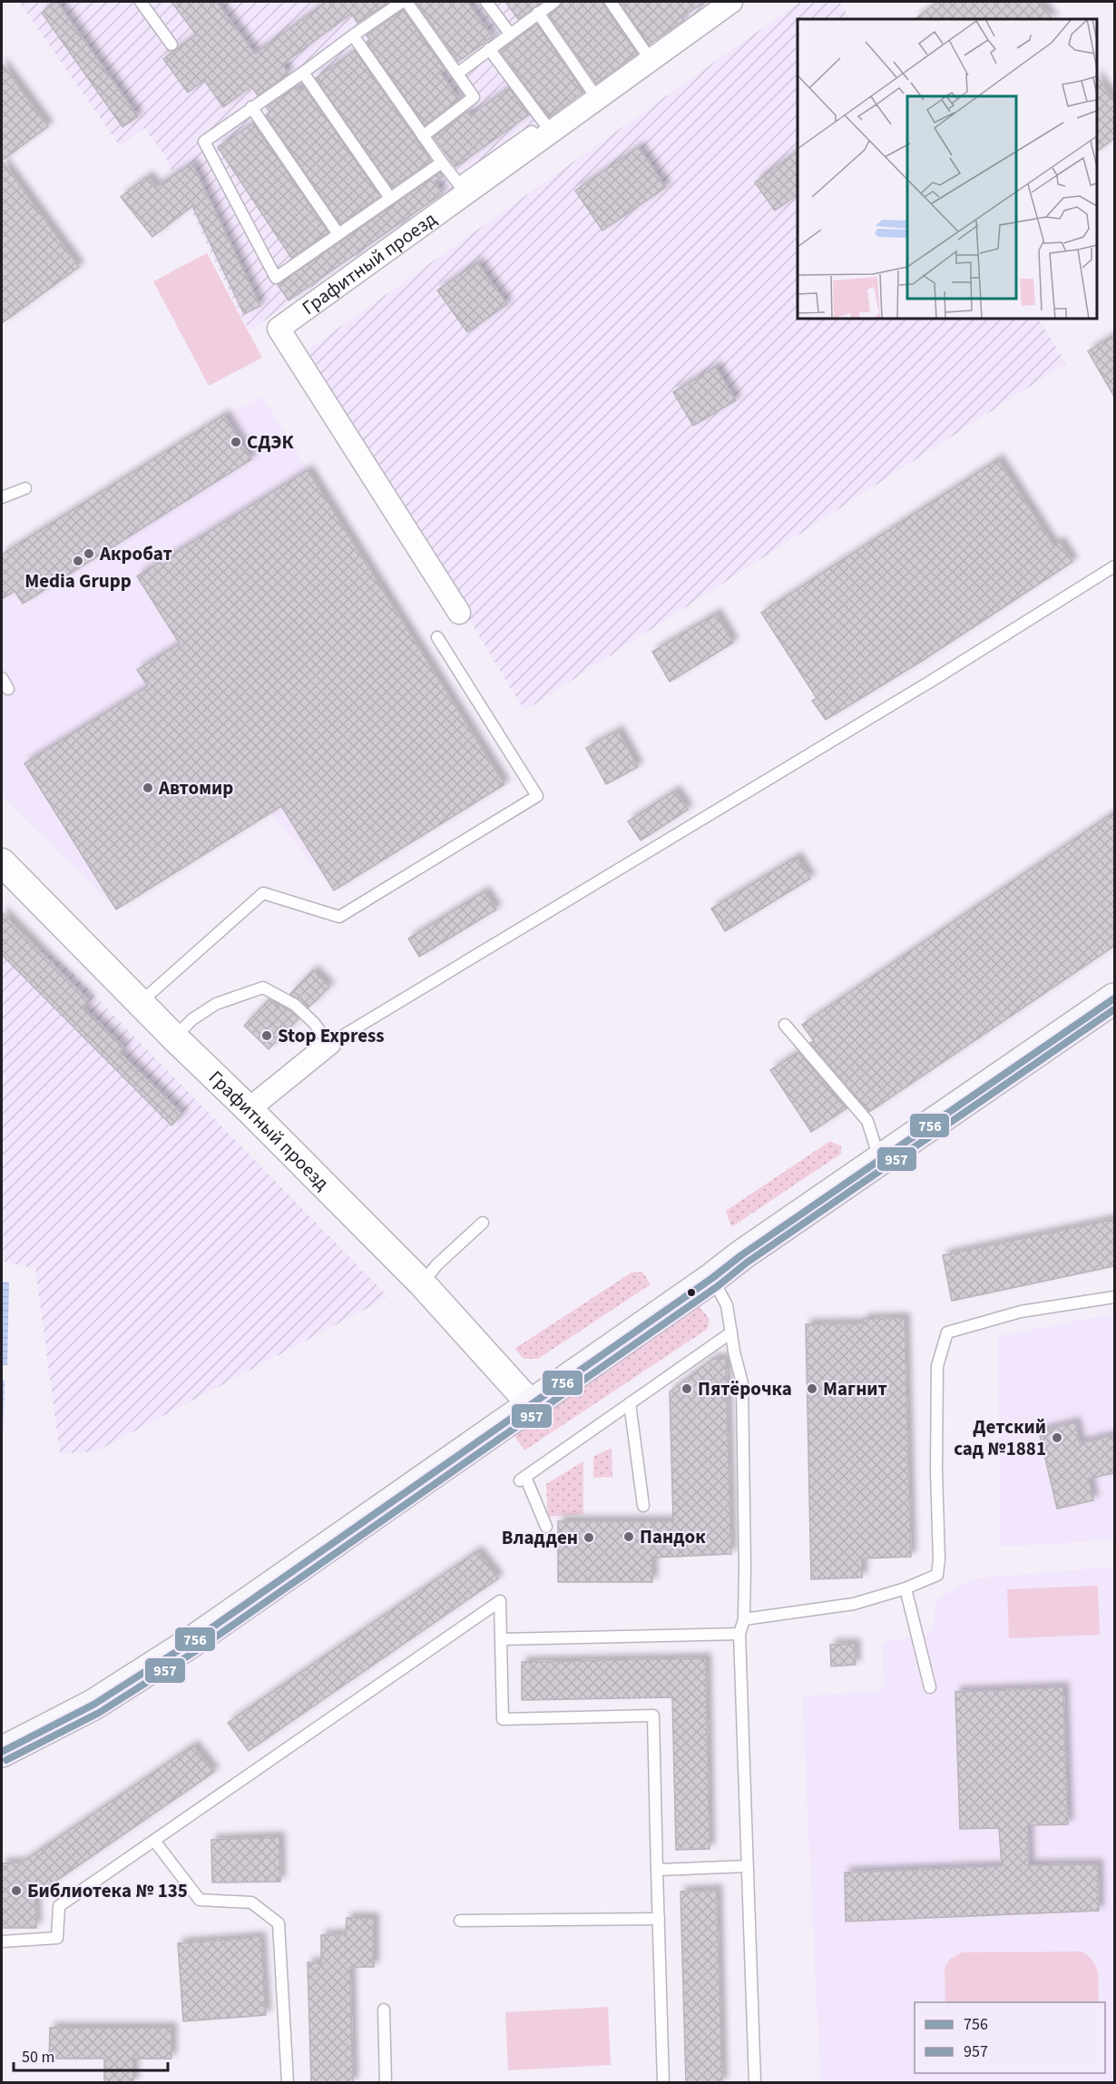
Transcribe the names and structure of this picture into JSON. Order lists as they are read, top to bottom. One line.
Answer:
{"streets":{"street":["Графитный проезд"]},"places":["СДЭК","Акробат","Media Grupp","Автомир","Stop Express","Пятёрочка","Магнит","Детский сад №1881","Пандок","Владден","Библиотека № 135"],"lines":["transit line 756","transit line 957"],"legend":["756","957"],"scale_bar":"50 m"}
